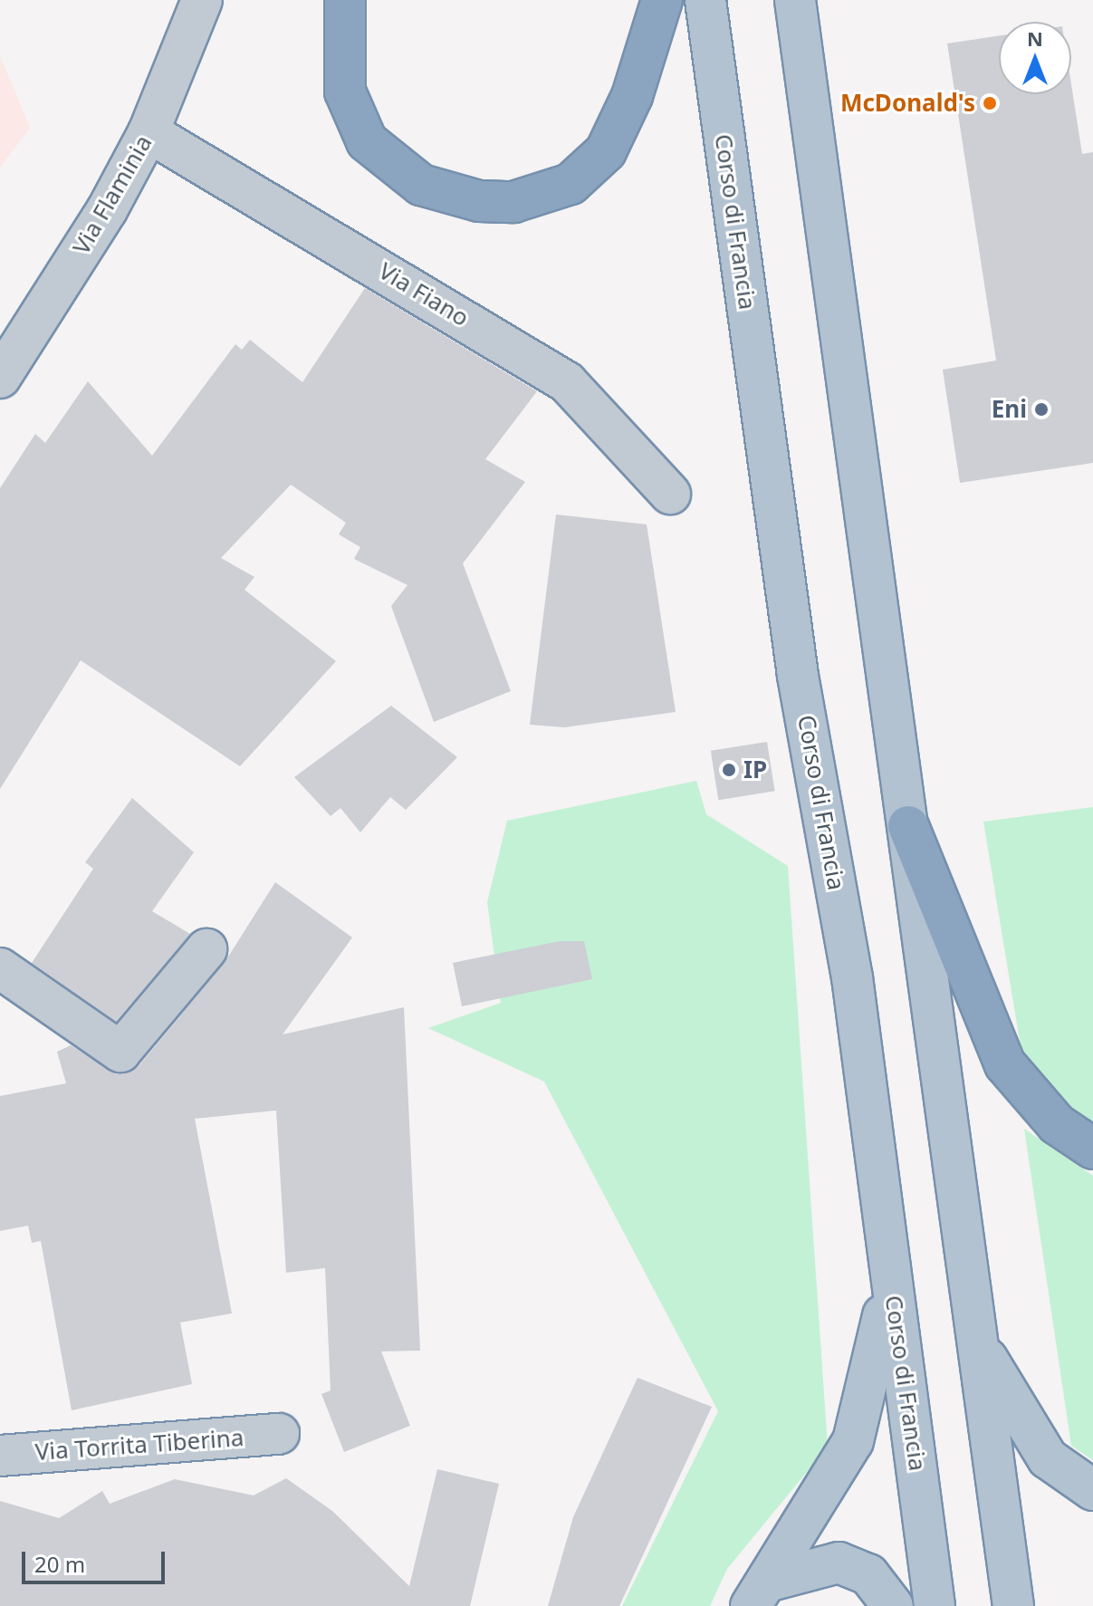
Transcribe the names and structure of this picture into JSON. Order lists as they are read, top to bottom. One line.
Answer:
{"streets":{"main road":["Corso di Francia"],"street":["Via Flaminia","Via Fiano","Via Torrita Tiberina"]},"crossings":[["Via Flaminia","Via Fiano"]],"places":["McDonald's","Eni","IP"],"scale_bar":"20 m","north":"top"}
